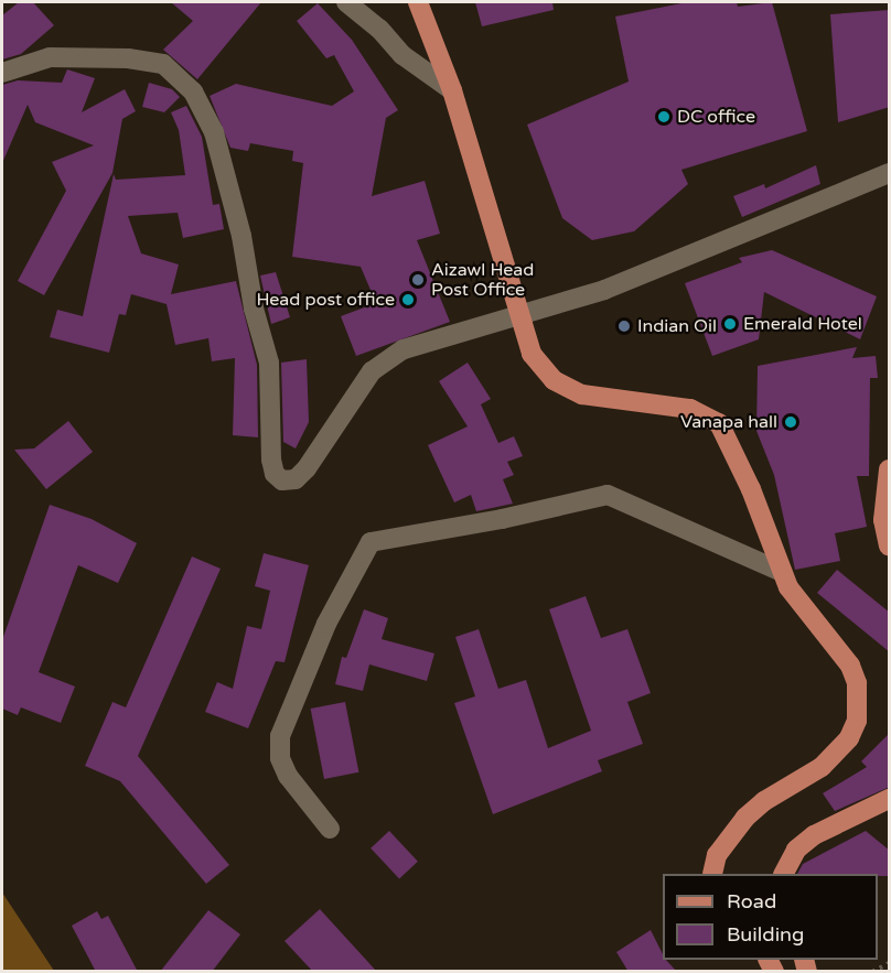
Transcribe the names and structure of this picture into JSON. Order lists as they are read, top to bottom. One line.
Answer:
{"places":["DC office","Aizawl Head Post Office","Head post office","Emerald Hotel","Indian Oil","Vanapa hall"],"legend":["Road","Building"]}
